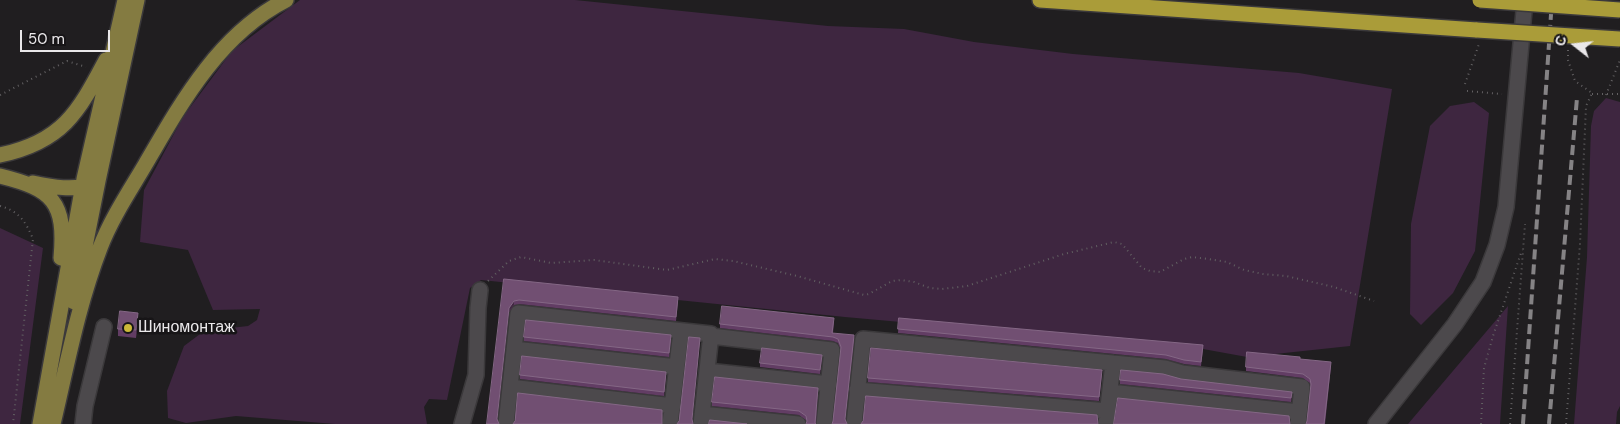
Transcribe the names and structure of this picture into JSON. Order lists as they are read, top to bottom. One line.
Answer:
{"places":["Шиномонтаж"],"scale_bar":"50 m","north":"left"}
